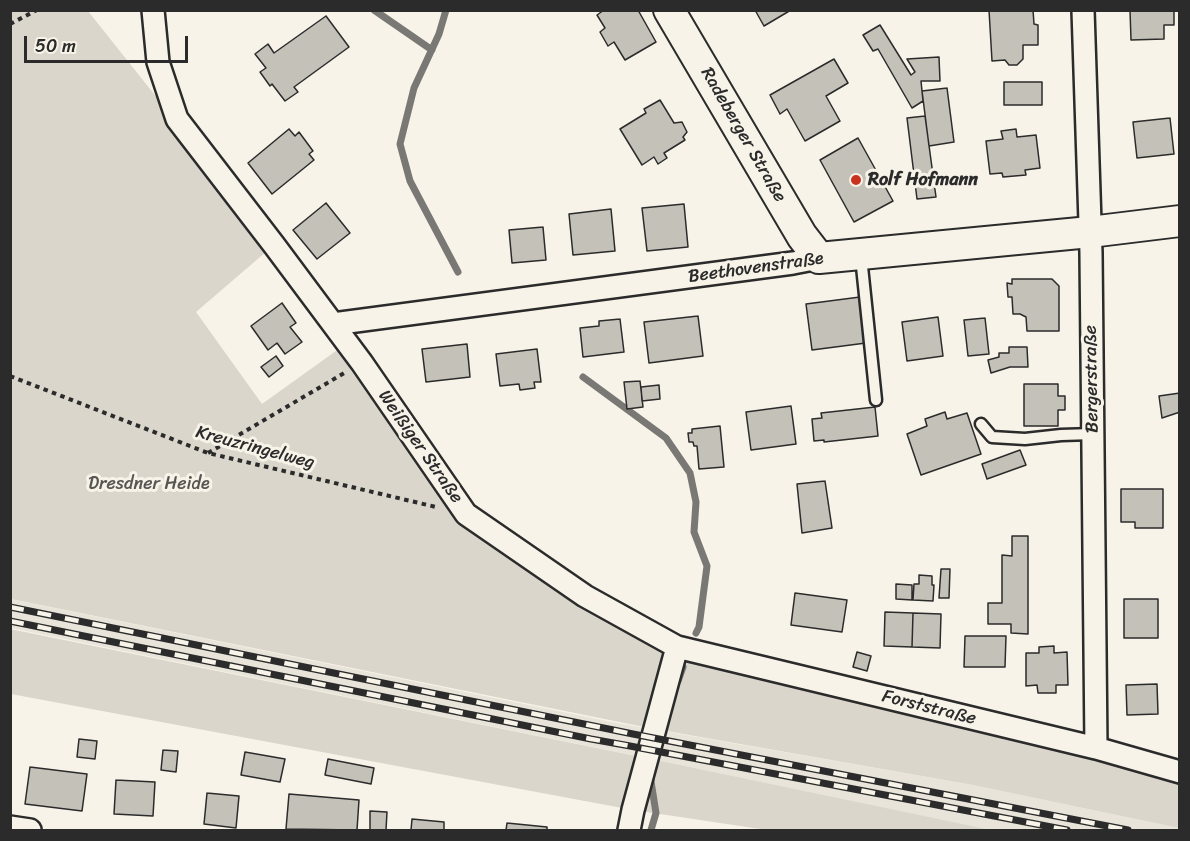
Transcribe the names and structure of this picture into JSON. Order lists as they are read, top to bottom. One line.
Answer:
{"streets":{"street":["Radeberger Straße","Beethovenstraße","Bergerstraße","Weißiger Straße","Forststraße"],"path":["Kreuzringelweg"]},"crossings":[["Radeberger Straße","Beethovenstraße"],["Beethovenstraße","Bergerstraße"],["Beethovenstraße","Weißiger Straße"],["Bergerstraße","Forststraße"],["Weißiger Straße","Kreuzringelweg"],["Weißiger Straße","Forststraße"]],"parks":["Dresdner Heide"],"places":["Rolf Hofmann"],"scale_bar":"50 m"}
